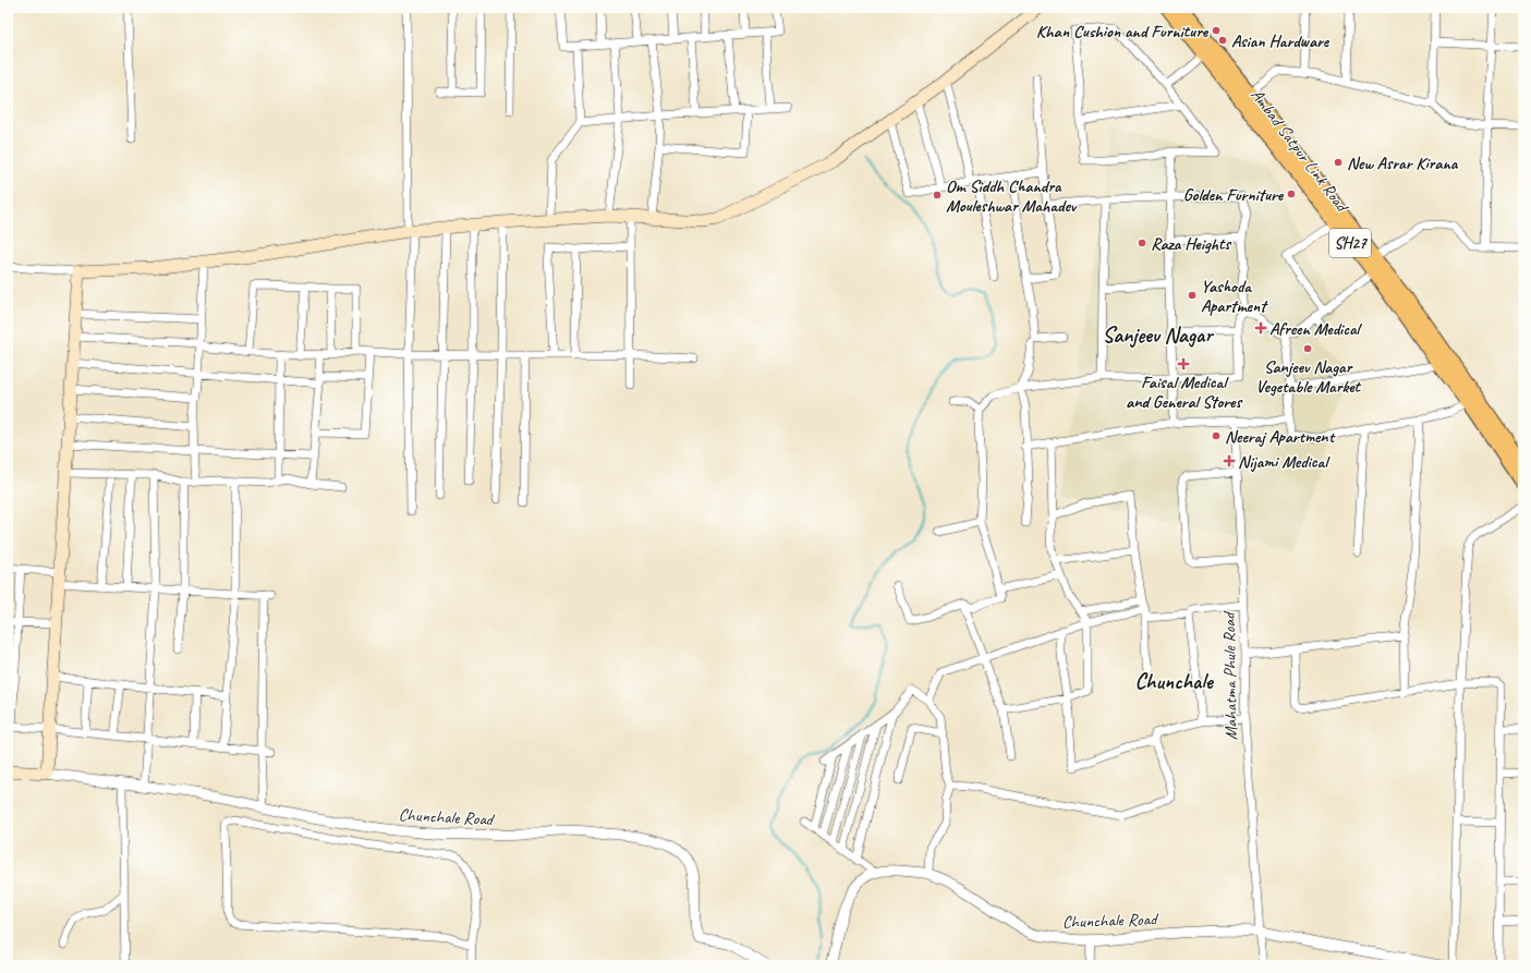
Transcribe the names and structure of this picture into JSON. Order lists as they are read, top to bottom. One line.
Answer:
{"streets":{"main road":["Ambad Satpur Link Road","SH27"],"street":["Mahatma Phule Road","Chunchale Road"]},"crossings":[["Mahatma Phule Road","Chunchale Road"]],"districts":["Sanjeev Nagar","Chunchale"],"places":{"other":["Khan Cushion and Furniture","Asian Hardware","New Asrar Kirana","Golden Furniture","Om Siddh Chandra Mouleshwar Mahadev","Raza Heights","Yashoda Apartment","Sanjeev Nagar Vegetable Market","Neeraj Apartment"],"health":["Afreen Medical","Faisal Medical and General Stores","Nijami Medical"]}}
